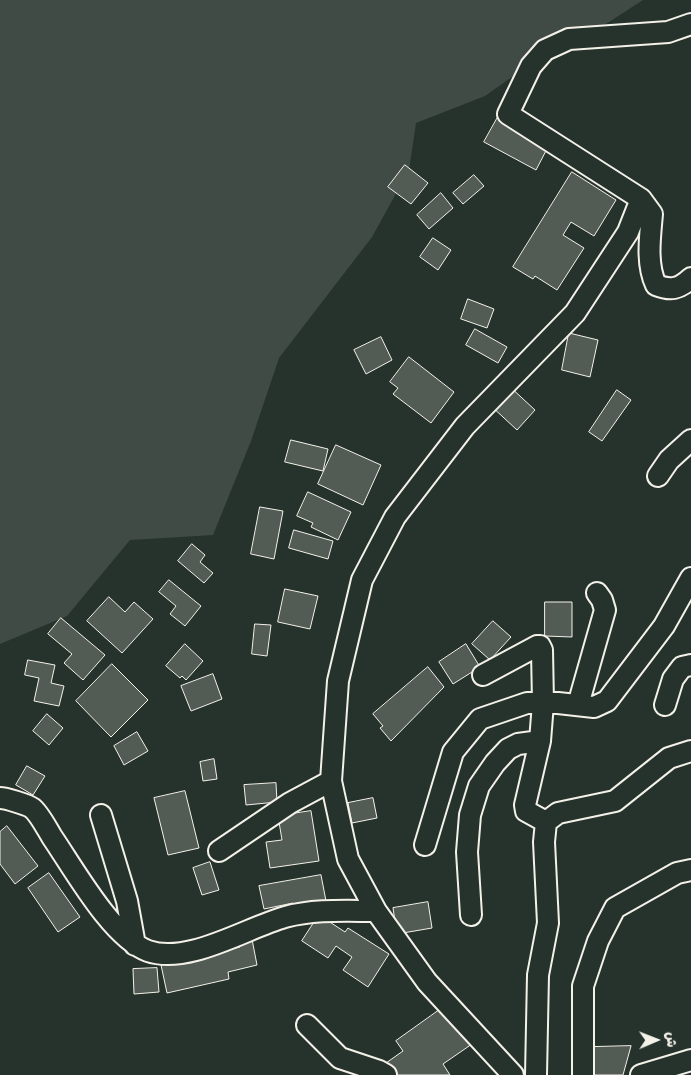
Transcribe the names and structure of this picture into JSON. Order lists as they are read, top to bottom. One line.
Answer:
{"north":"right"}
